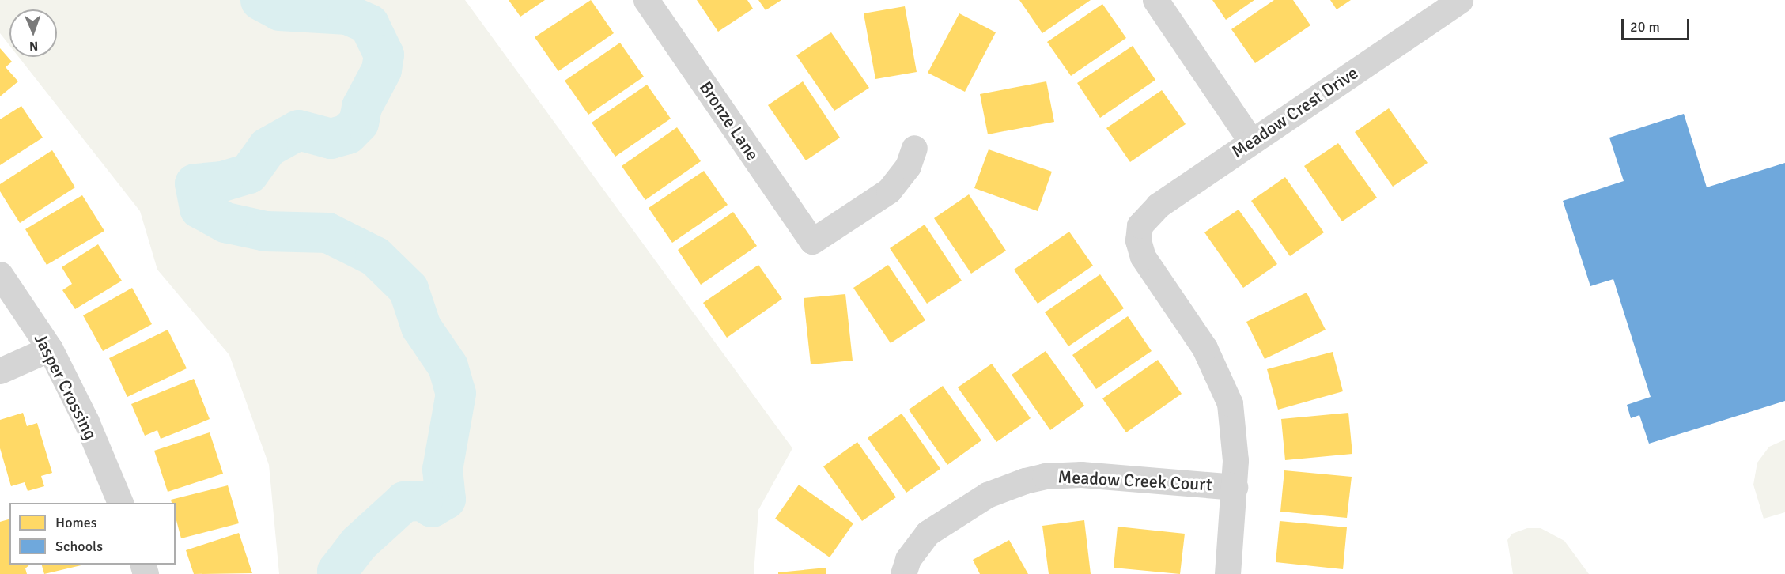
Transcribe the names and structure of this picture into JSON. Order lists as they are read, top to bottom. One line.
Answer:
{"streets":{"street":["Meadow Crest Drive","Bronze Lane","Jasper Crossing","Meadow Creek Court"]},"crossings":[["Meadow Crest Drive","Meadow Creek Court"]],"legend":["Homes","Schools"],"scale_bar":"20 m","north":"bottom"}
